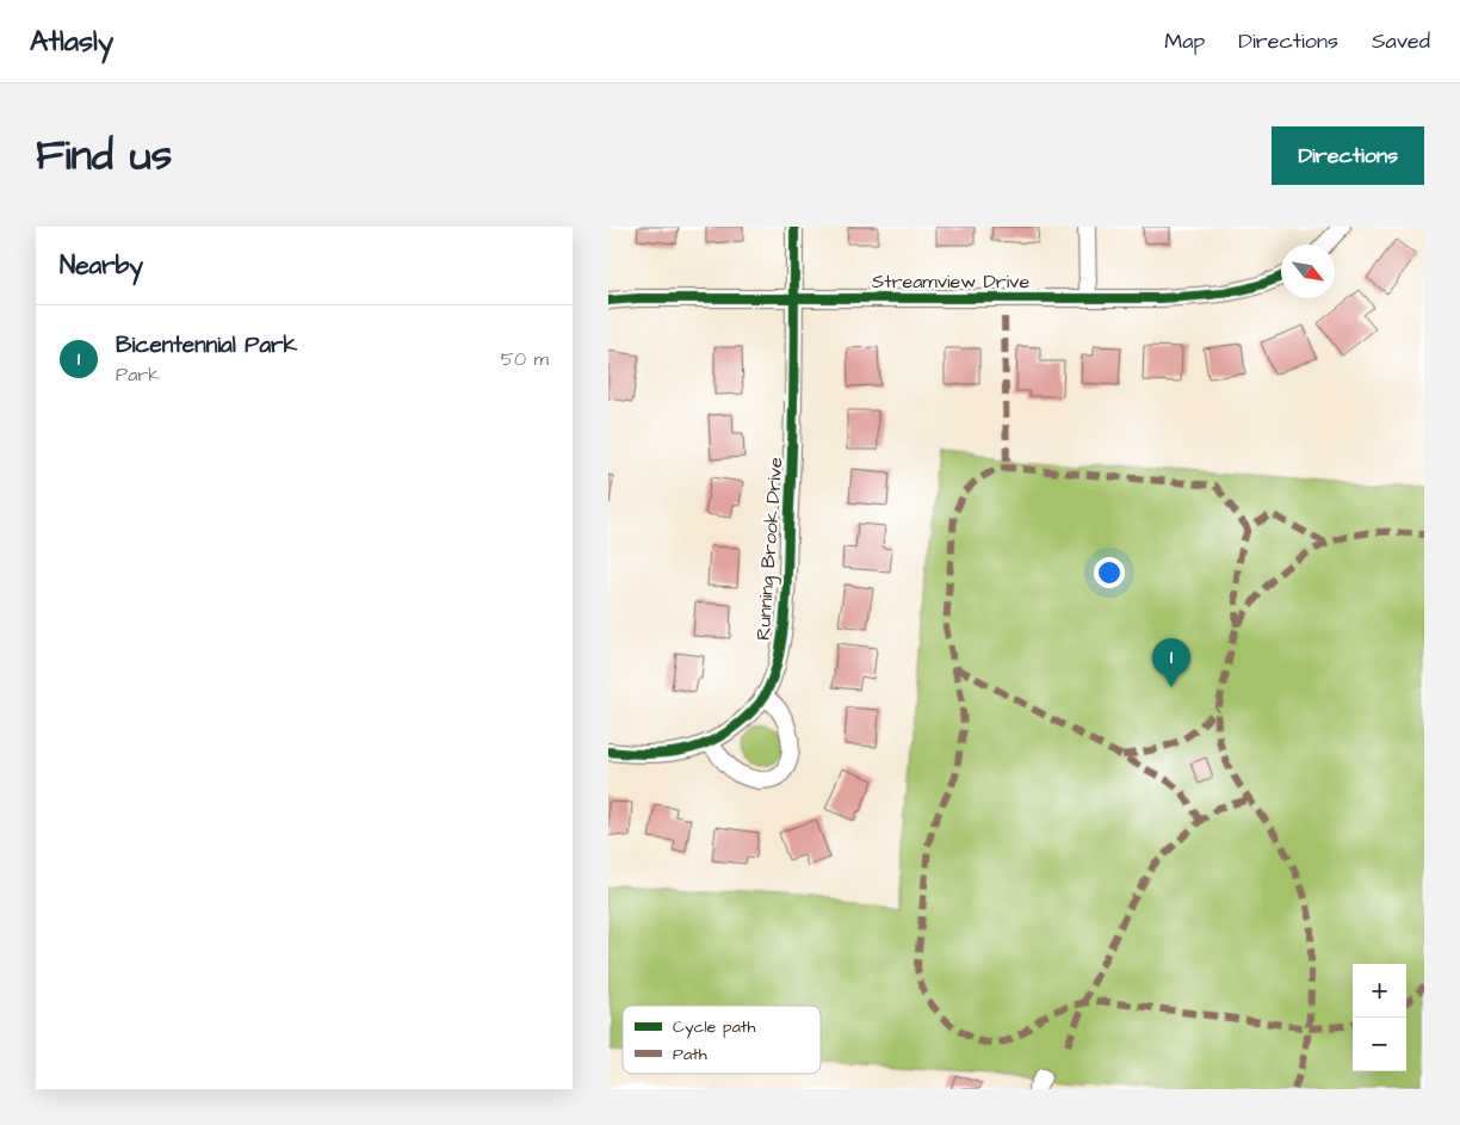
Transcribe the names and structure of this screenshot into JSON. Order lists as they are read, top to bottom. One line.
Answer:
{"streets":{"street":["Streamview Drive","Running Brook Drive"]},"crossings":[["Streamview Drive","Running Brook Drive"]],"legend":["Cycle path","Path"],"north":"bottom right","page":{"header":"Atlasly","nav":["Map","Directions","Saved"],"title":"Find us","buttons":"Directions","heading":"Nearby","list":[{"mark":"1","name":"Bicentennial Park","note":"Park","value":"50 m"}],"pins":"1","map_buttons":["+","−"]}}
